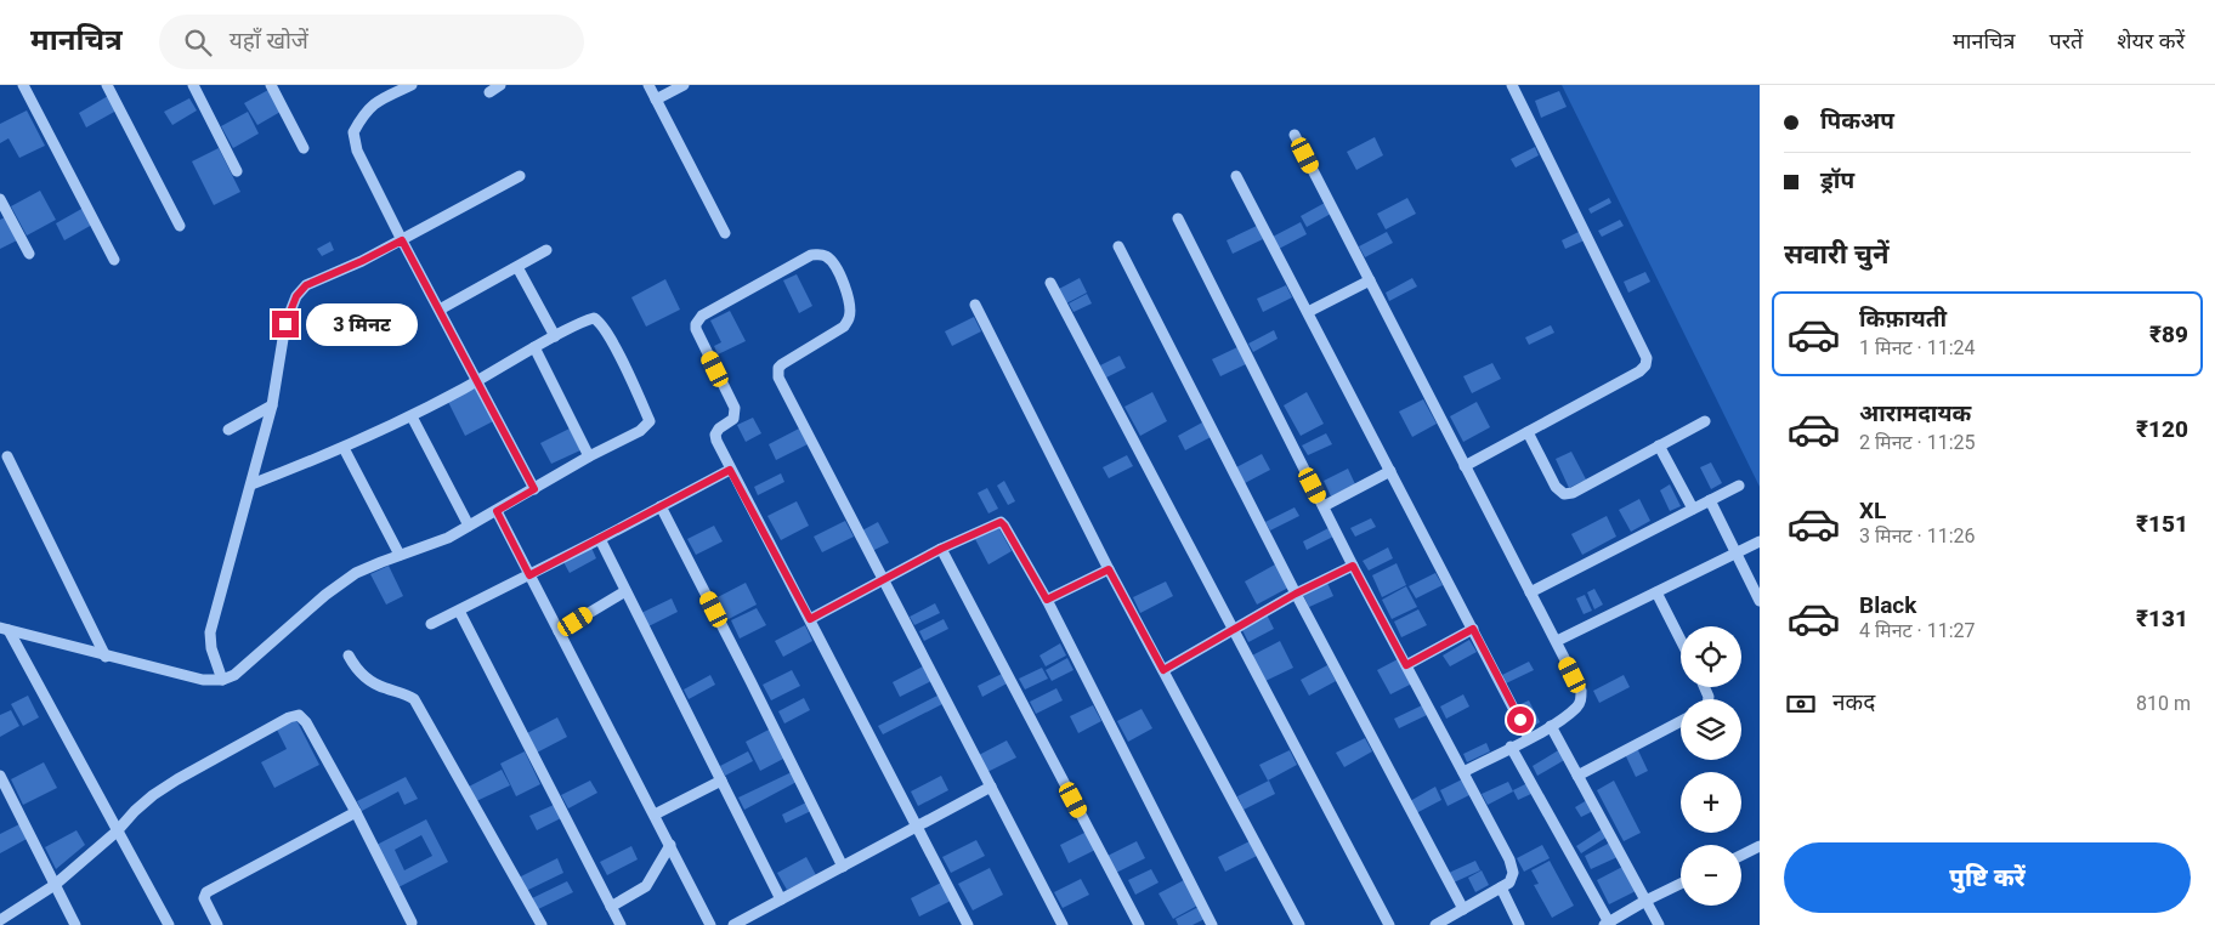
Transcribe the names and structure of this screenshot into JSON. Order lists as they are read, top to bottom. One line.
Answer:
{"page":{"header":"मानचित्र","search":"यहाँ खोजें","nav":["मानचित्र","परतें","शेयर करें"],"banner":["पिकअप","ड्रॉप"],"heading":"सवारी चुनें","list":[{"name":"किफ़ायती","note":"1 मिनट · 11:24","value":"₹89"},{"name":"आरामदायक","note":"2 मिनट · 11:25","value":"₹120"},{"name":"XL","note":"3 मिनट · 11:26","value":"₹151"},{"name":"Black","note":"4 मिनट · 11:27","value":"₹131"}],"bubble":"3 मिनट","map_buttons":["+","−"],"pay":["नकद","810 m"],"buttons":"पुष्टि करें"}}
